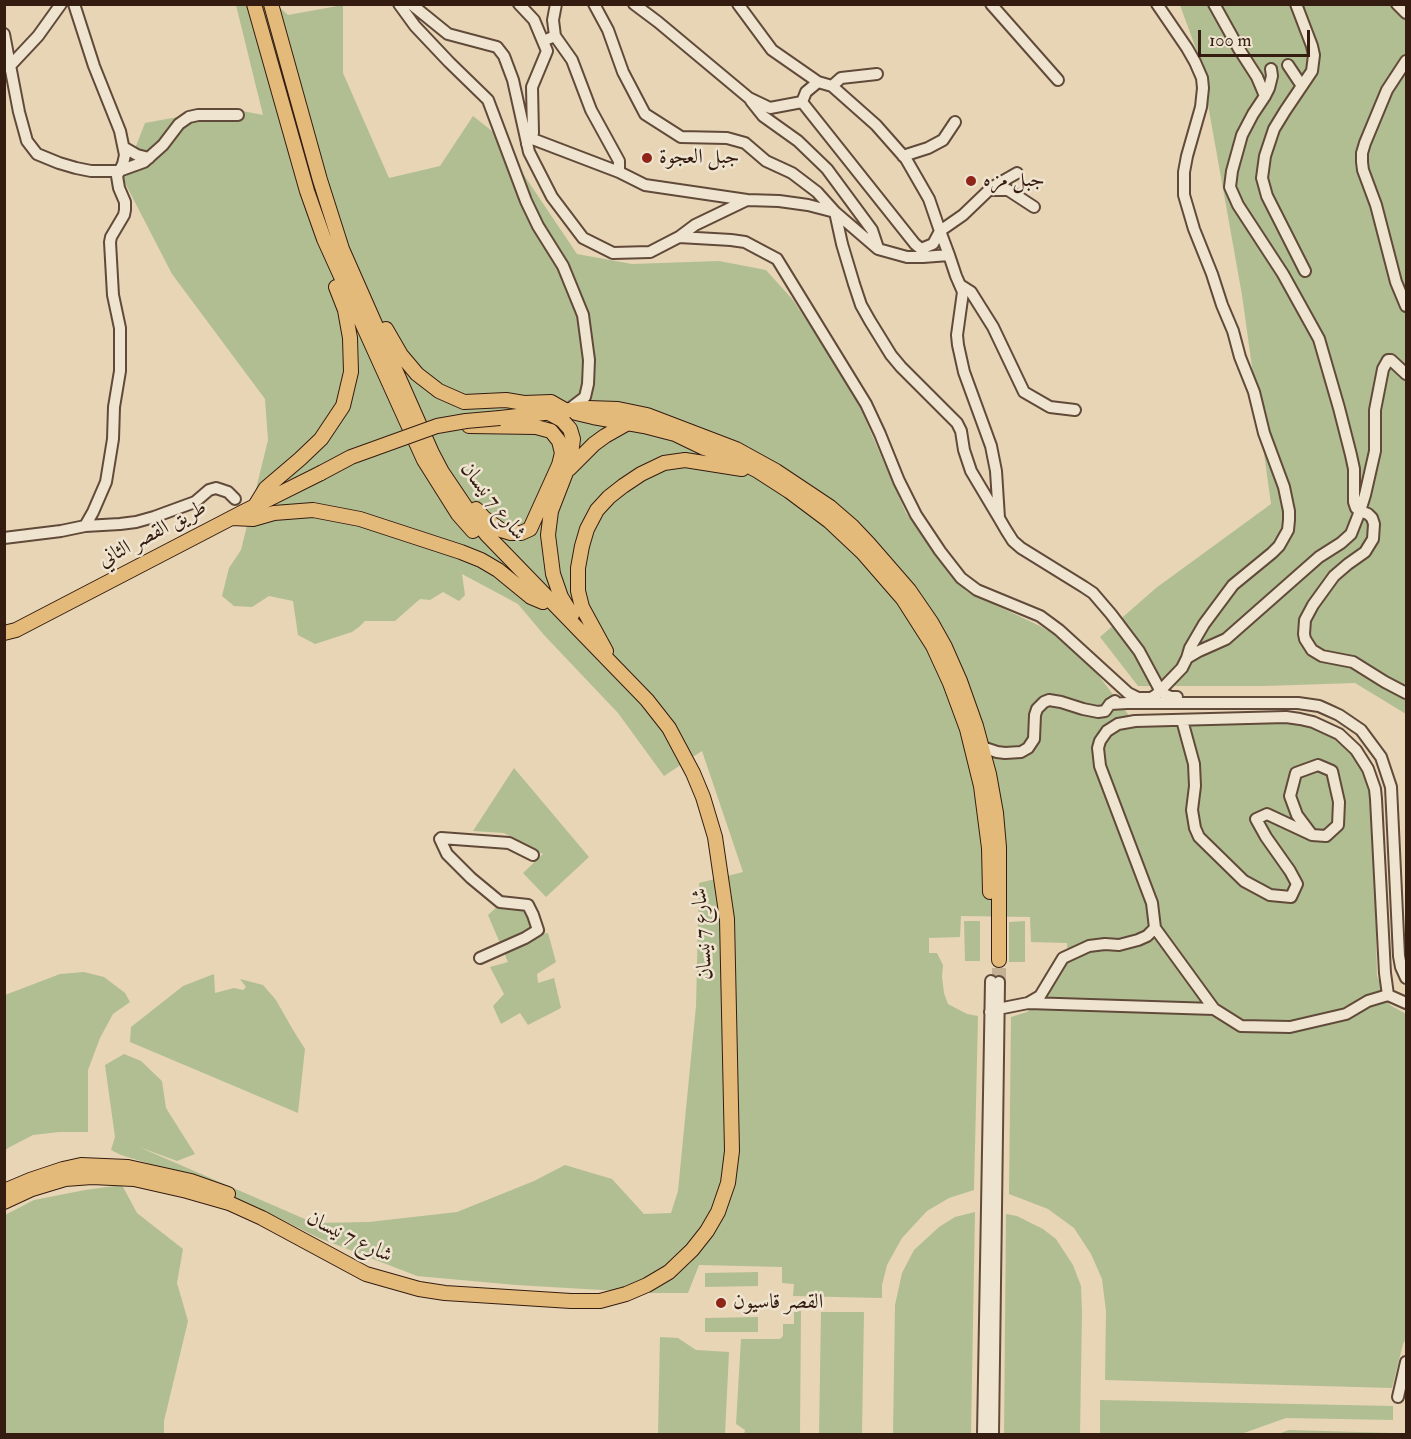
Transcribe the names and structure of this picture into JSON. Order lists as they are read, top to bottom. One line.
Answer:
{"streets":{"main road":["شارع 7 نيسان","طريق القصر الثاني"]},"places":["جبل العجوة","جبل مزه","القصر قاسيون"],"scale_bar":"100 m"}
